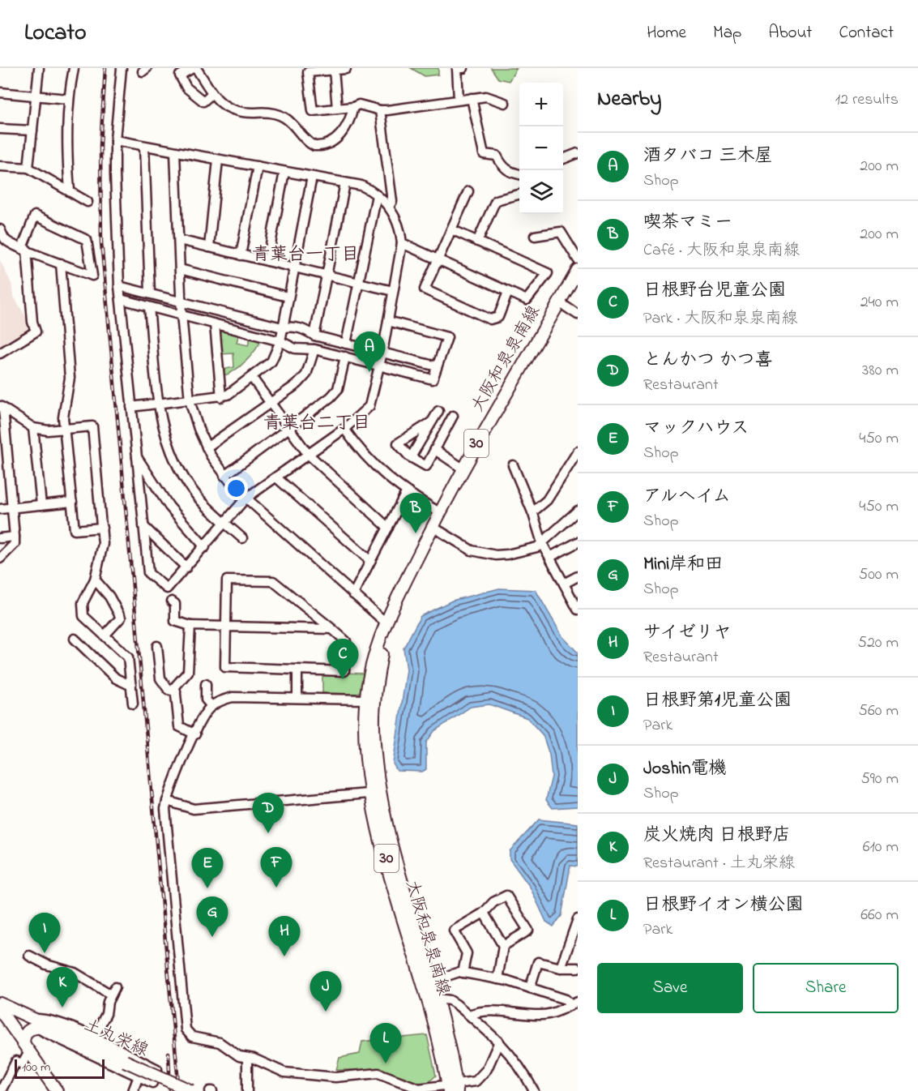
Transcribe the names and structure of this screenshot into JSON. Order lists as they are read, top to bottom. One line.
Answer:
{"streets":{"main road":["大阪和泉泉南線","30","土丸栄線"]},"districts":["青葉台一丁目","青葉台二丁目"],"scale_bar":"100 m","page":{"header":"Locato","nav":["Home","Map","About","Contact"],"heading":["Nearby","12 results"],"map_buttons":["+","−"],"list":[{"mark":"A","name":"酒タバコ 三木屋","note":"Shop","value":"200 m"},{"mark":"B","name":"喫茶マミー","note":"Café · 大阪和泉泉南線","value":"200 m"},{"mark":"C","name":"日根野台児童公園","note":"Park · 大阪和泉泉南線","value":"240 m"},{"mark":"D","name":"とんかつ かつ喜","note":"Restaurant","value":"380 m"},{"mark":"E","name":"マックハウス","note":"Shop","value":"450 m"},{"mark":"F","name":"アルヘイム","note":"Shop","value":"450 m"},{"mark":"G","name":"Mini岸和田","note":"Shop","value":"500 m"},{"mark":"H","name":"サイゼリヤ","note":"Restaurant","value":"520 m"},{"mark":"I","name":"日根野第1児童公園","note":"Park","value":"560 m"},{"mark":"J","name":"Joshin電機","note":"Shop","value":"590 m"},{"mark":"K","name":"炭火焼肉 日根野店","note":"Restaurant · 土丸栄線","value":"610 m"},{"mark":"L","name":"日根野イオン横公園","note":"Park","value":"660 m"}],"pins":["A","B","C","D","F","E","G","I","H","K","J","L"],"buttons":["Save","Share"],"scale":"100 m"}}
